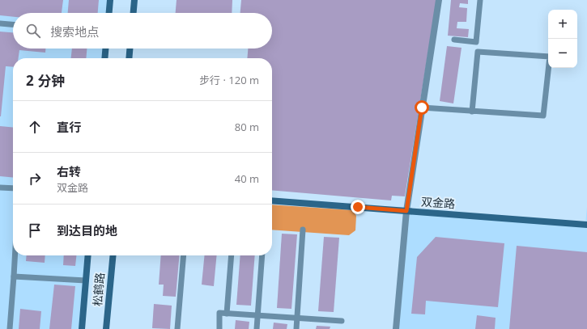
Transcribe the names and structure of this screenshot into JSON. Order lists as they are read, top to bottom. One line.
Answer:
{"streets":{"street":["双金路","松鹤路"]},"page":{"map_buttons":["+","−"],"search":"搜索地点","heading":["2 分钟","步行 · 120 m"],"list":[["直行","80 m"],["右转","双金路","40 m"],"到达目的地"]}}
